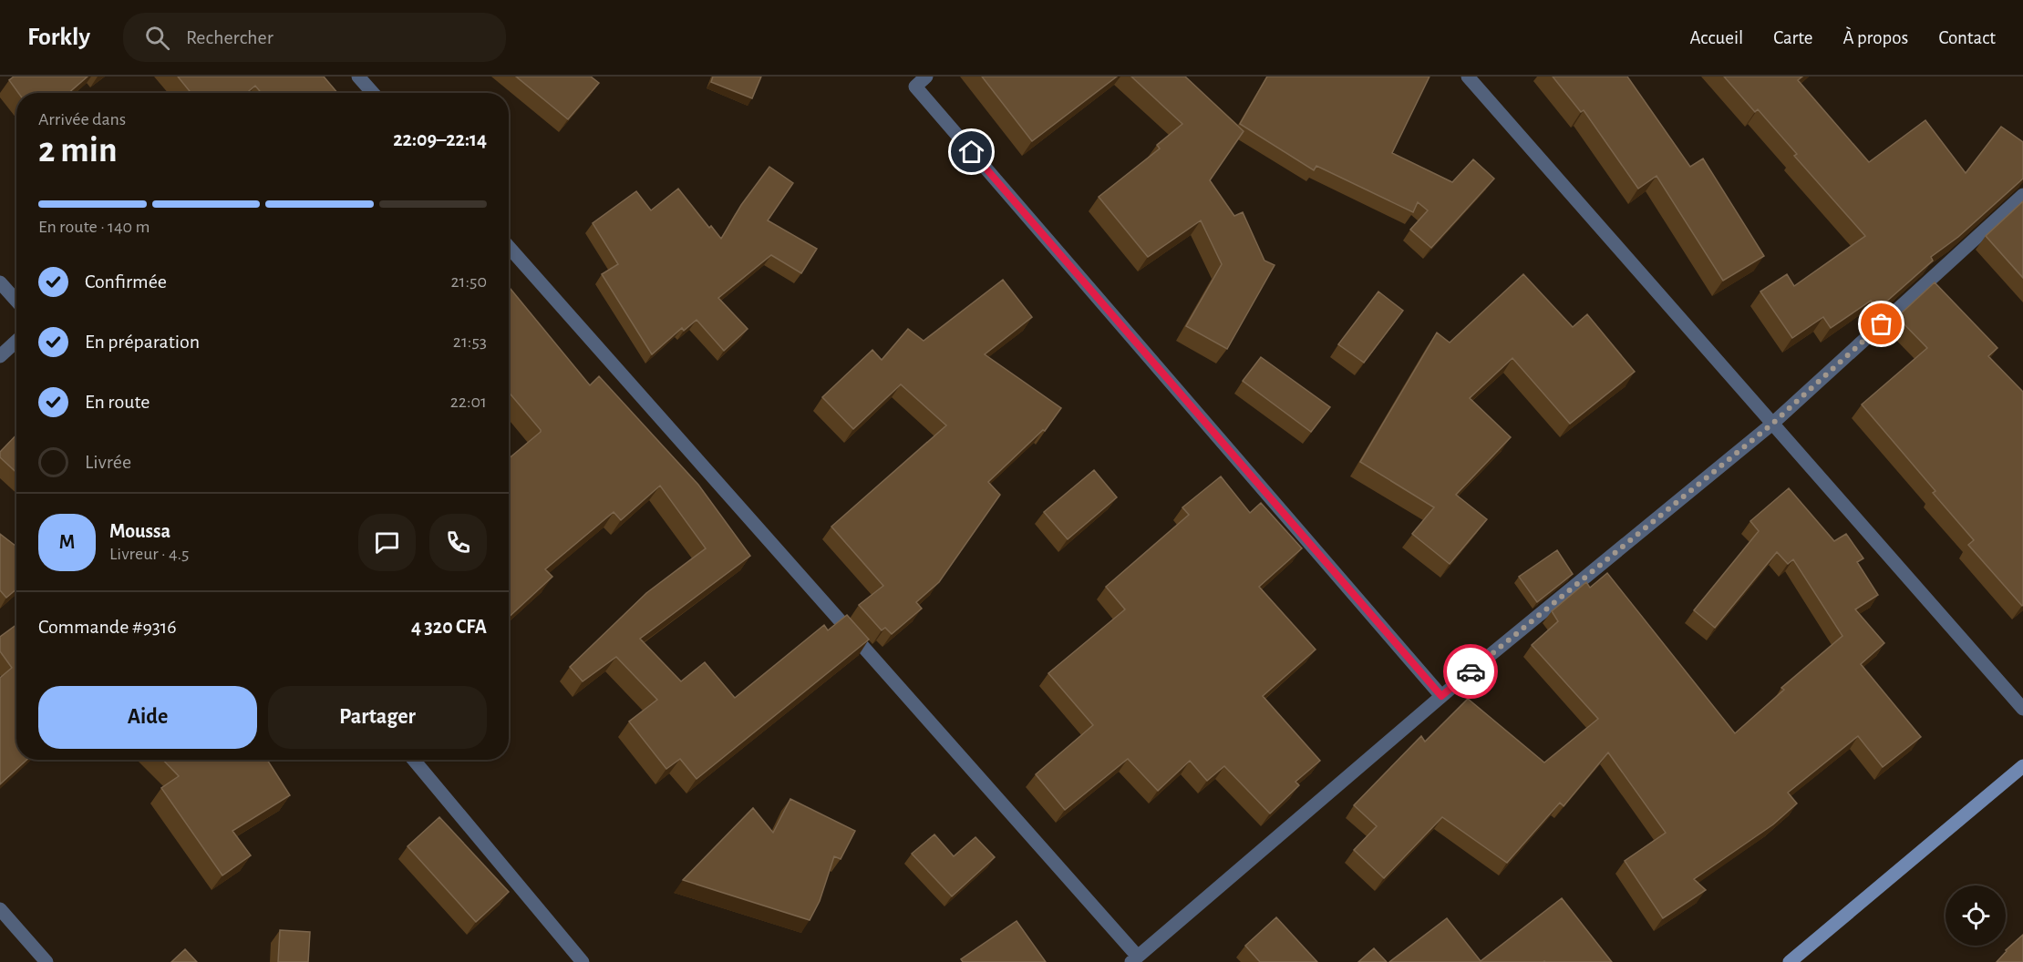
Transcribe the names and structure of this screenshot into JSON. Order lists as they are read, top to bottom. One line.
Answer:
{"page":{"header":"Forkly","search":"Rechercher","nav":["Accueil","Carte","À propos","Contact"],"heading":["2 min","Arrivée dans","22:09–22:14"],"panel":["Moussa","Livreur · 4.5","Commande #9316","4 320 CFA"],"bar":"En route · 140 m","list":[["Confirmée","21:50"],["En préparation","21:53"],["En route","22:01"],"Livrée"],"round":"M","buttons":["Aide","Partager"]}}
